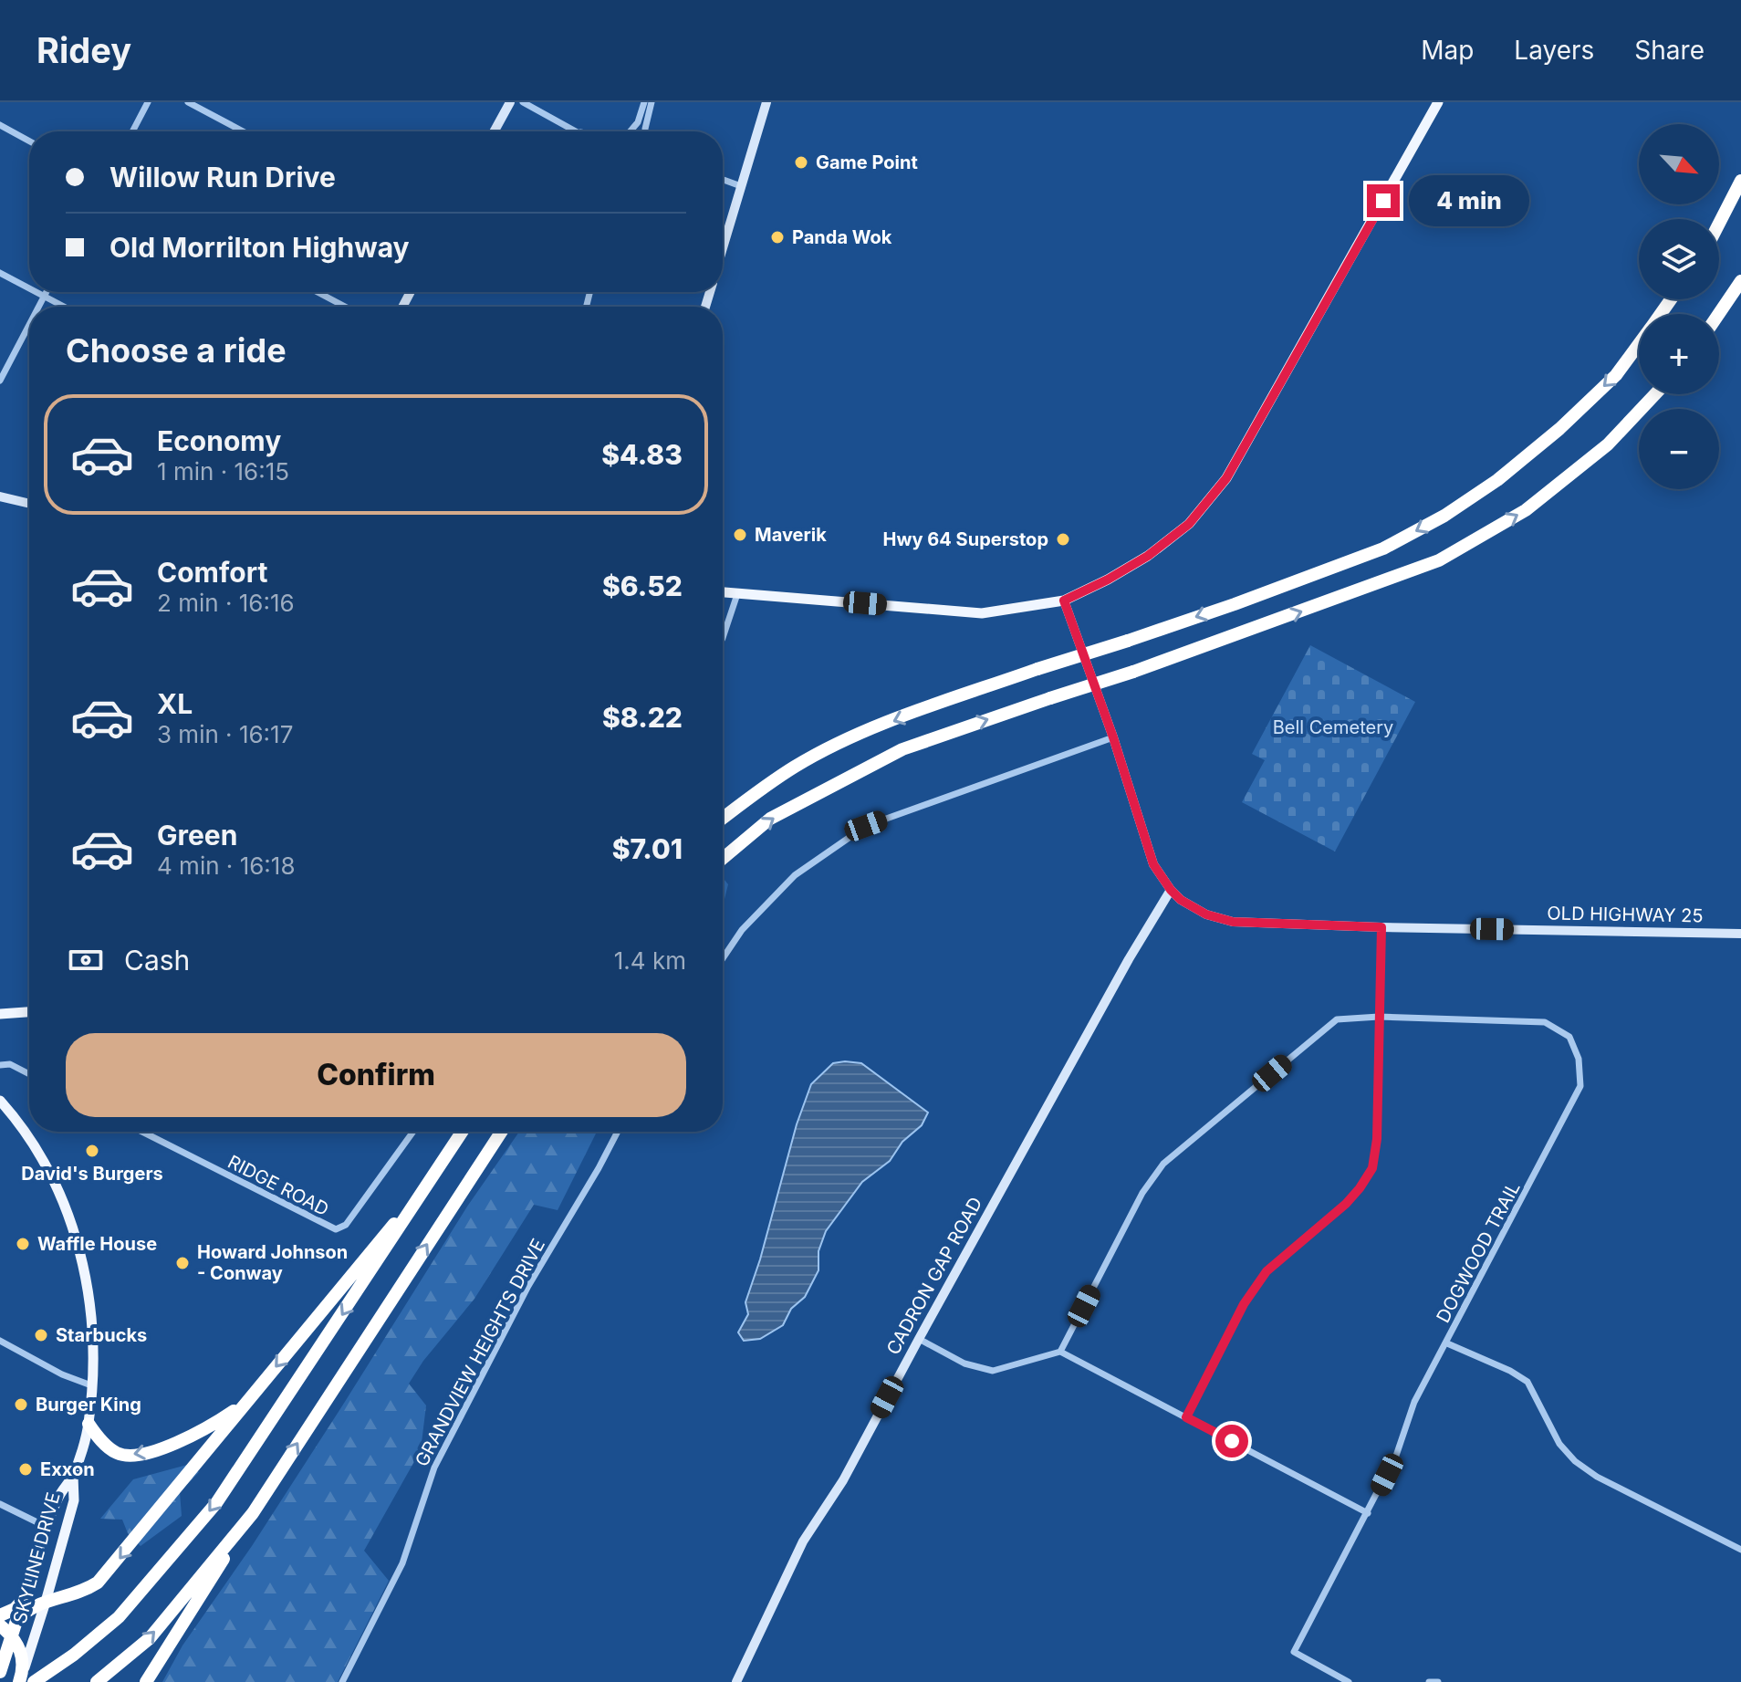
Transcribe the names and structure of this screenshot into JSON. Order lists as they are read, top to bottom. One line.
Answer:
{"streets":{"highway":["SKYLINE DRIVE"],"street":["OLD HIGHWAY 25","RIDGE ROAD","DOGWOOD TRAIL","CADRON GAP ROAD","GRANDVIEW HEIGHTS DRIVE"]},"crossings":[["OLD HIGHWAY 25","CADRON GAP ROAD"]],"parks":["Bell Cemetery"],"places":["Game Point","Panda Wok","Maverik","Hwy 64 Superstop","David's Burgers","Waffle House","Howard Johnson - Conway","Starbucks","Burger King","Exxon"],"north":"bottom right","page":{"header":"Ridey","nav":["Map","Layers","Share"],"map_buttons":["+","−"],"banner":["Willow Run Drive","Old Morrilton Highway"],"bubble":"4 min","heading":"Choose a ride","list":[{"name":"Economy","note":"1 min · 16:15","value":"$4.83"},{"name":"Comfort","note":"2 min · 16:16","value":"$6.52"},{"name":"XL","note":"3 min · 16:17","value":"$8.22"},{"name":"Green","note":"4 min · 16:18","value":"$7.01"}],"pay":["Cash","1.4 km"],"buttons":"Confirm"}}
